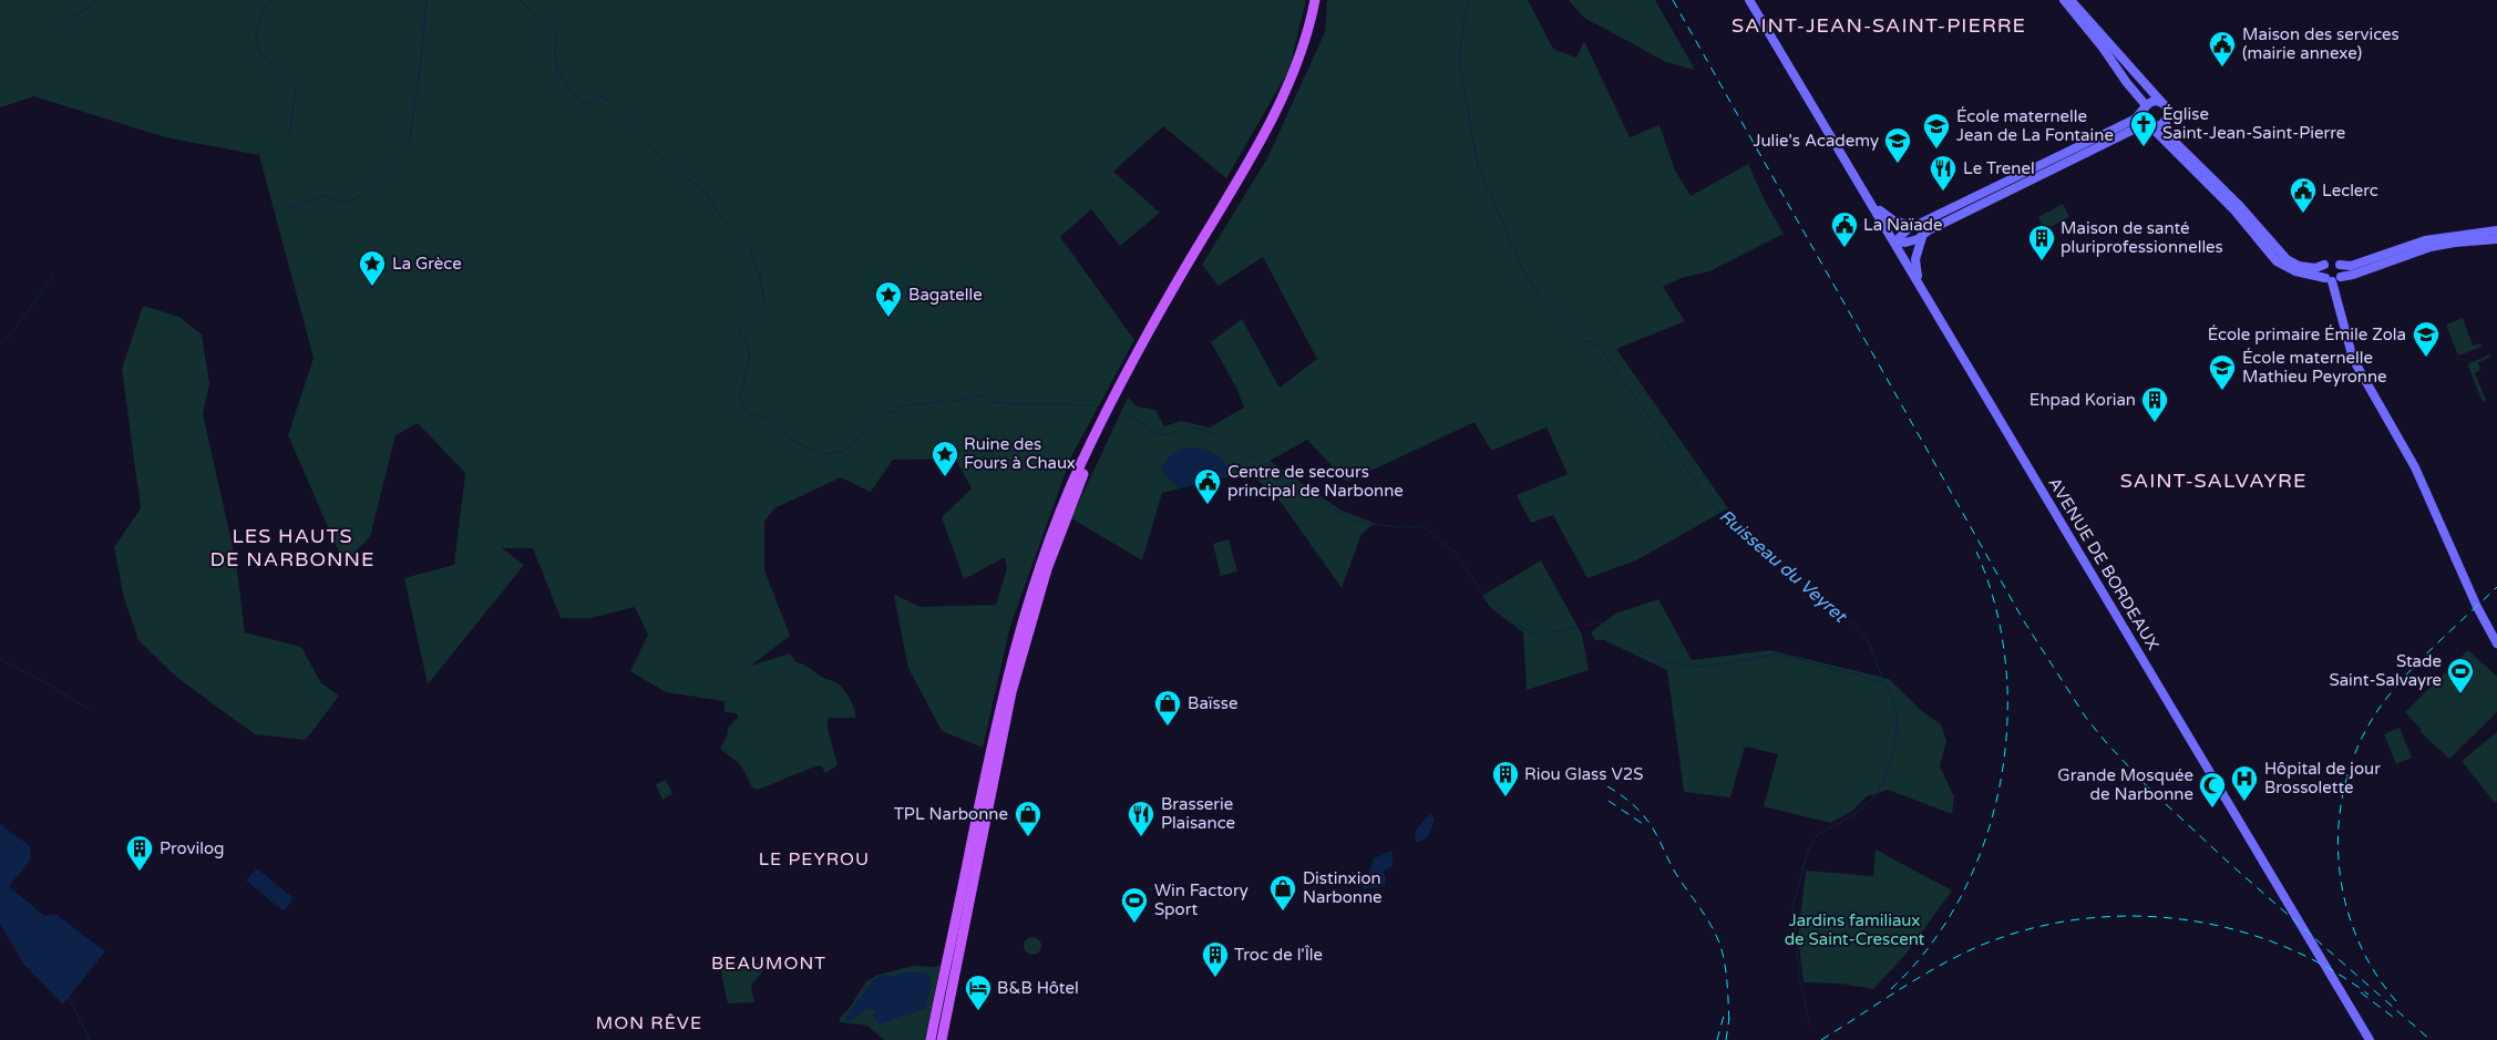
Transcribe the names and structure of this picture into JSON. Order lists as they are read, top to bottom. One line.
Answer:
{"streets":{"street":["AVENUE DE BORDEAUX"]},"districts":["SAINT-JEAN-SAINT-PIERRE","SAINT-SALVAYRE","LES HAUTS DE NARBONNE","LE PEYROU","BEAUMONT","MON RÊVE"],"water":["Ruisseau du Veyret"],"parks":["Jardins familiaux de Saint-Crescent"],"places":{"public building":["Maison des services (mairie annexe)","Leclerc","La Naïade","Centre de secours principal de Narbonne"],"church":["Église Saint-Jean-Saint-Pierre"],"school or university":["École maternelle Jean de La Fontaine","Julie's Academy","École primaire Émile Zola","École maternelle Mathieu Peyronne"],"restaurant":["Le Trenel","Brasserie Plaisance"],"building":["Maison de santé pluriprofessionnelles","Ehpad Korian","Riou Glass V2S","Provilog","Troc de l'Île"],"place":["La Grèce","Bagatelle","Ruine des Fours à Chaux"],"sports":["Stade Saint-Salvayre","Win Factory Sport"],"shop":["Baïsse","TPL Narbonne","Distinxion Narbonne"],"hospital":["Hôpital de jour Brossolette"],"mosque":["Grande Mosquée de Narbonne"],"hotel":["B&B Hôtel"]}}
